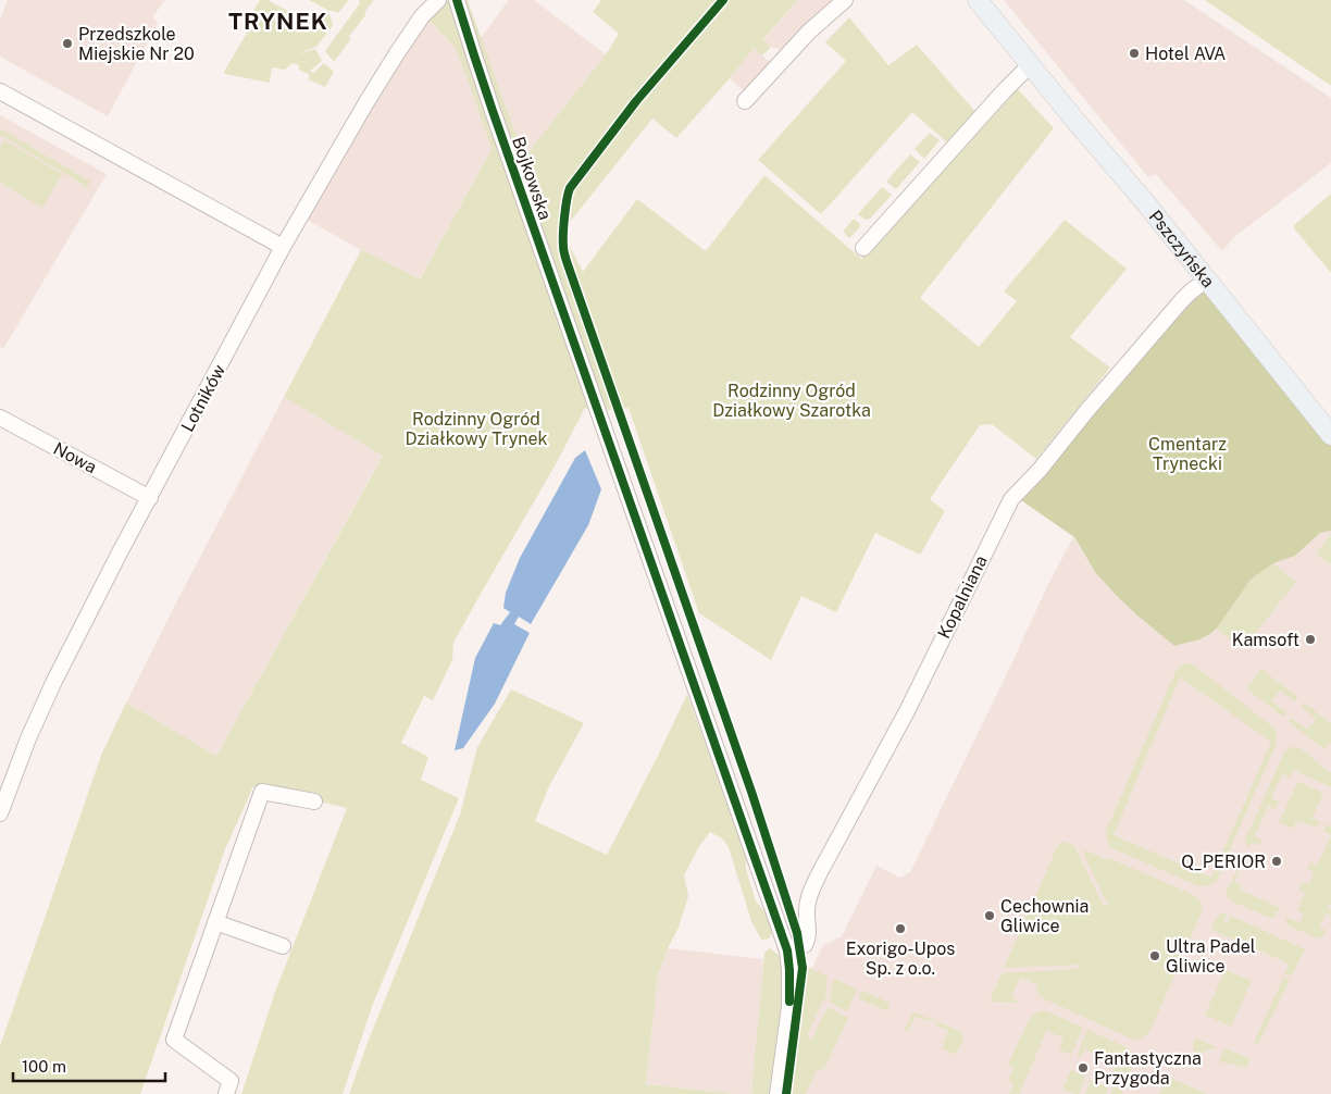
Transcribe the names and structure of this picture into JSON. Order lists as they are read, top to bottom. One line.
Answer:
{"streets":{"main road":["Pszczyńska"],"street":["Bojkowska","Lotników","Nowa","Kopalniana"]},"crossings":[["Bojkowska","Kopalniana"],["Pszczyńska","Kopalniana"],["Lotników","Nowa"]],"districts":["TRYNEK"],"parks":["Rodzinny Ogród Działkowy Szarotka","Rodzinny Ogród Działkowy Trynek","Cmentarz Trynecki"],"places":["Przedszkole Miejskie Nr 20","Hotel AVA","Kamsoft","Q_PERIOR","Cechownia Gliwice","Exorigo-Upos Sp. z o.o.","Ultra Padel Gliwice","Fantastyczna Przygoda"],"scale_bar":"100 m"}
